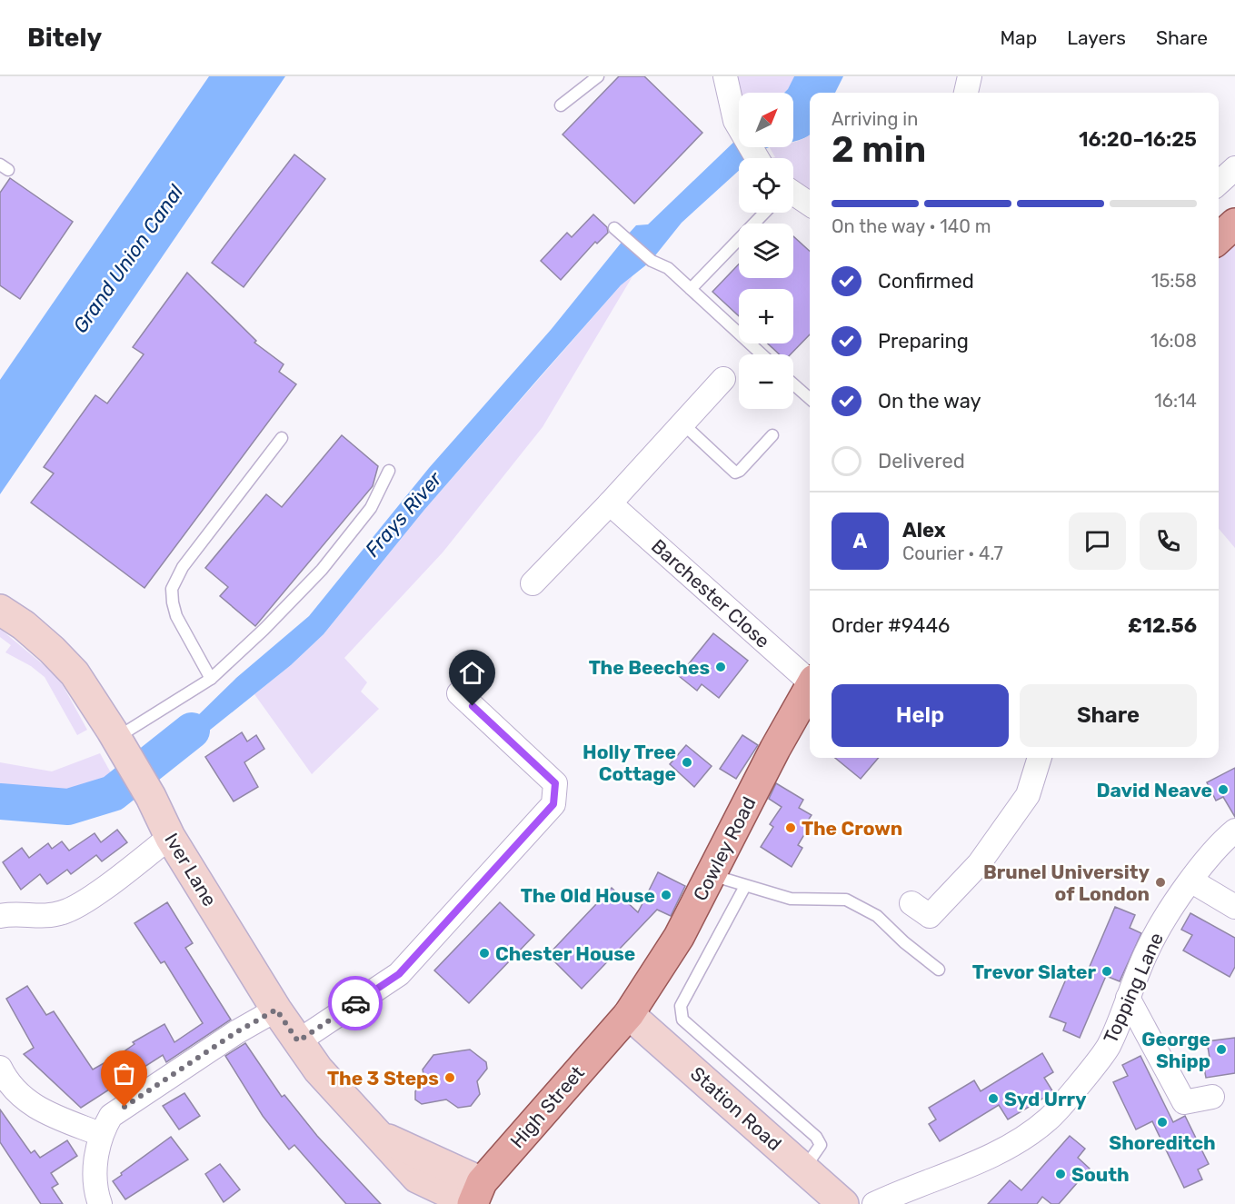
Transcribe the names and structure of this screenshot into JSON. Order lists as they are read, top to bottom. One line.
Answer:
{"streets":{"main road":["Cowley Road","Iver Lane","High Street","Station Road"],"street":["Barchester Close","Topping Lane"]},"crossings":[["Cowley Road","High Street"],["Cowley Road","Station Road"],["Iver Lane","High Street"],["High Street","Station Road"]],"water":["Grand Union Canal","Frays River"],"places":["The Beeches","Holly Tree Cottage","David Neave","The Crown","Brunel University of London","The Old House","Chester House","Trevor Slater","George Shipp","The 3 Steps","Syd Urry","Shoreditch","South"],"north":"top right","page":{"header":"Bitely","nav":["Map","Layers","Share"],"map_buttons":["+","−"],"heading":["2 min","Arriving in","16:20–16:25"],"panel":["Alex","Courier · 4.7","Order #9446","£12.56"],"bar":"On the way · 140 m","list":[["Confirmed","15:58"],["Preparing","16:08"],["On the way","16:14"],"Delivered"],"round":"A","buttons":["Help","Share"]}}
